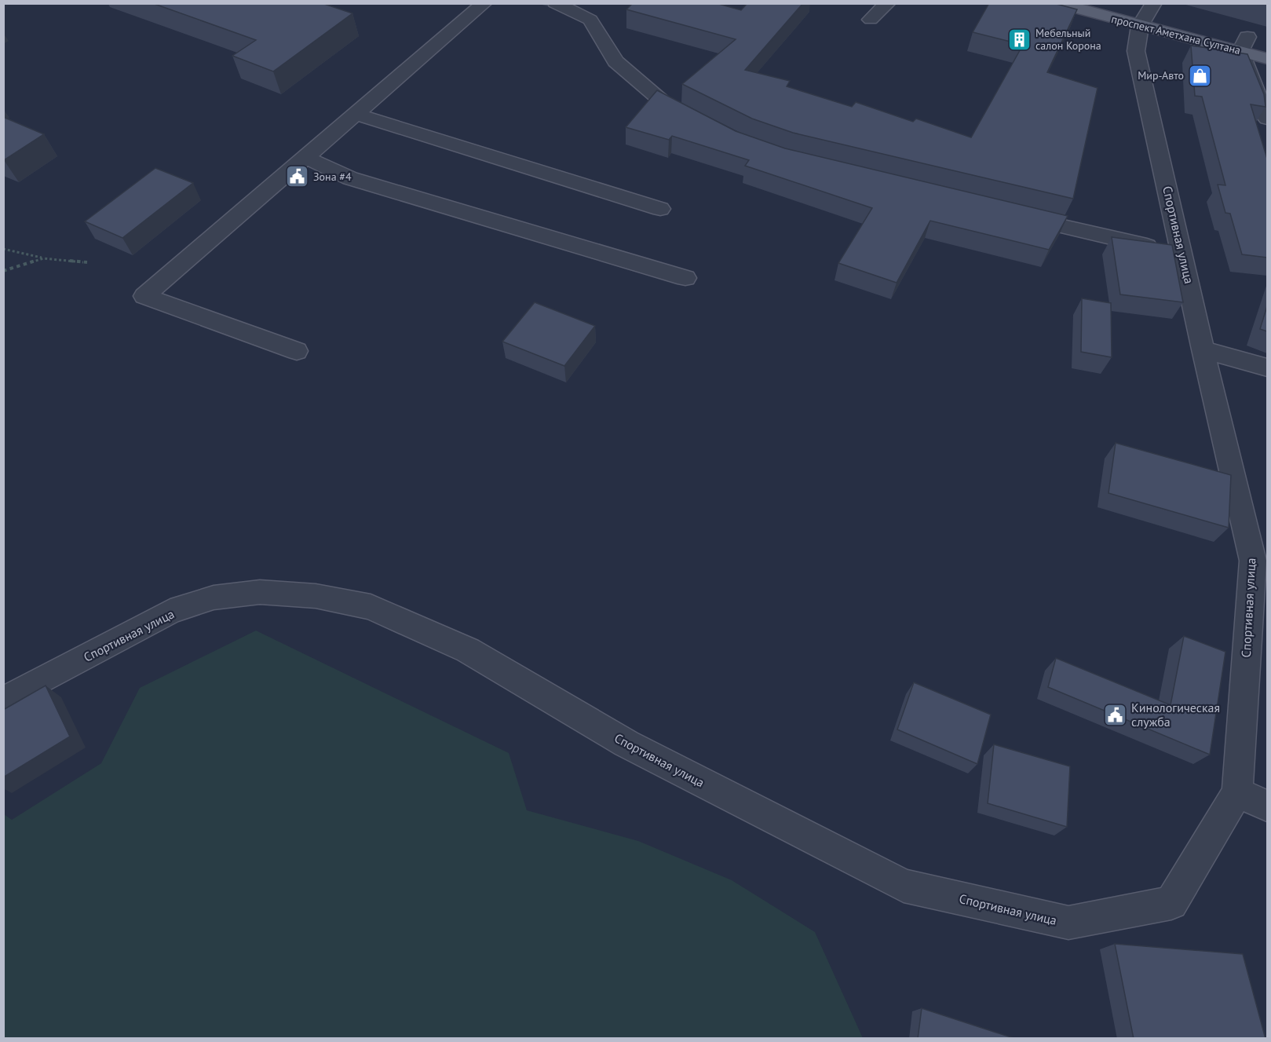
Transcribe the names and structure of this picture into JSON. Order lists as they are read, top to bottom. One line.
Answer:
{"streets":{"main road":["проспект Аметхана Султана"],"street":["Спортивная улица"]},"crossings":[["проспект Аметхана Султана","Спортивная улица"]],"places":{"building":["Мебельный салон Корона"],"shop":["Мир-Авто"],"public building":["Зона #4","Кинологическая служба"]}}
